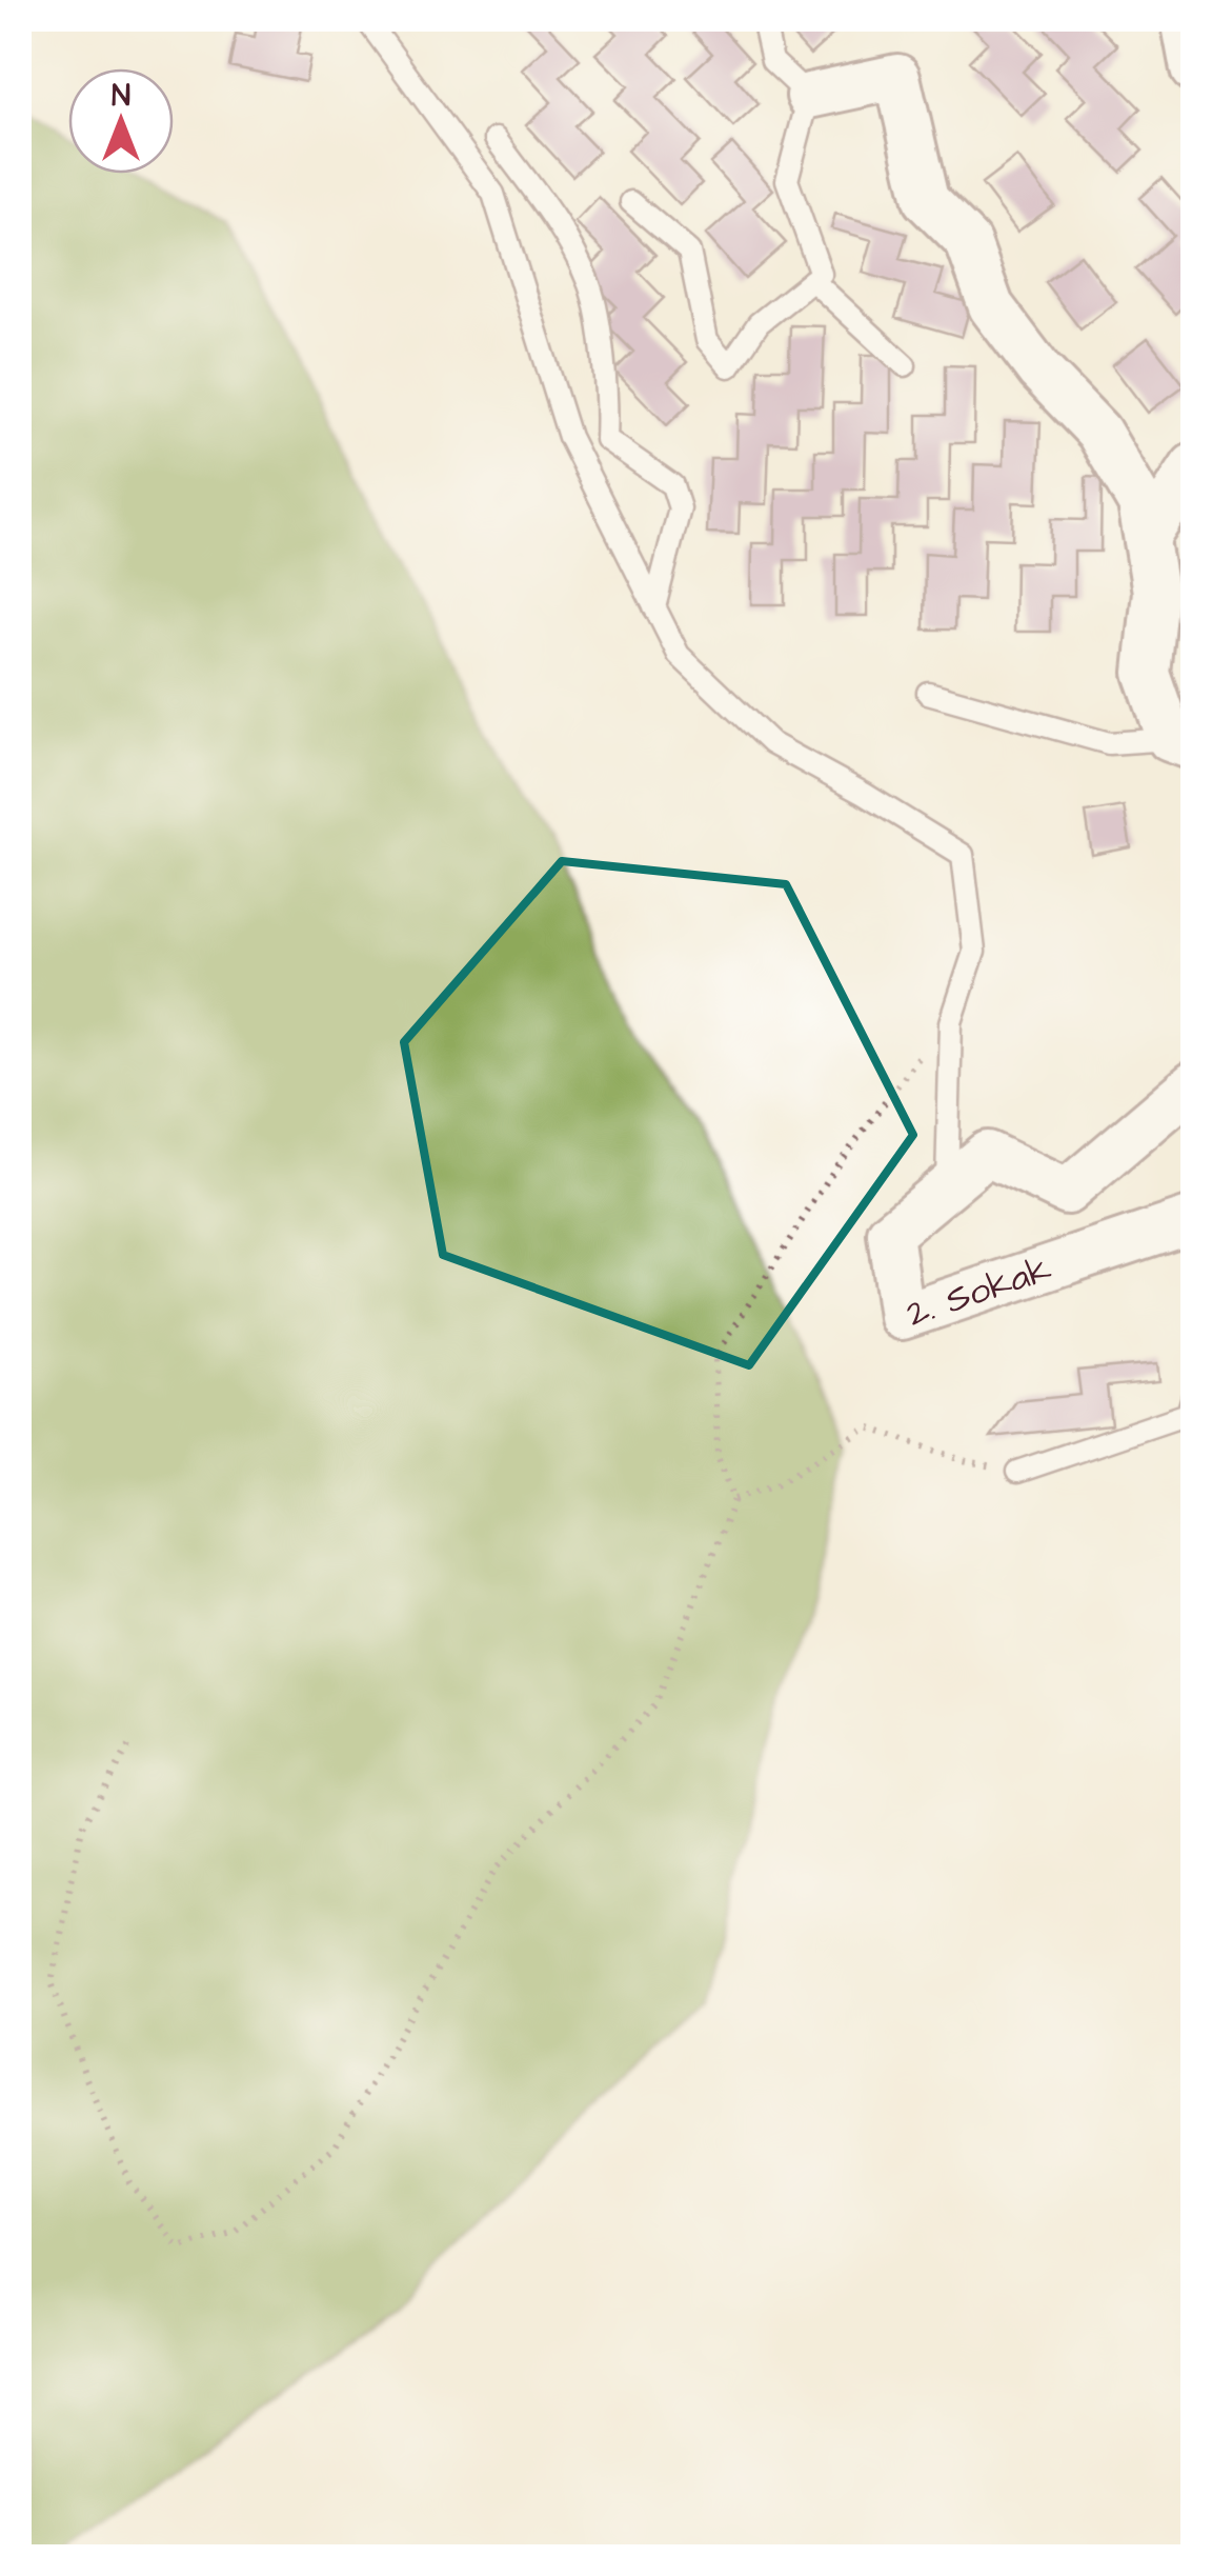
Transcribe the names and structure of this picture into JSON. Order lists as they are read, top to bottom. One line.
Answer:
{"streets":{"street":["2. Sokak"]},"north":"top"}
